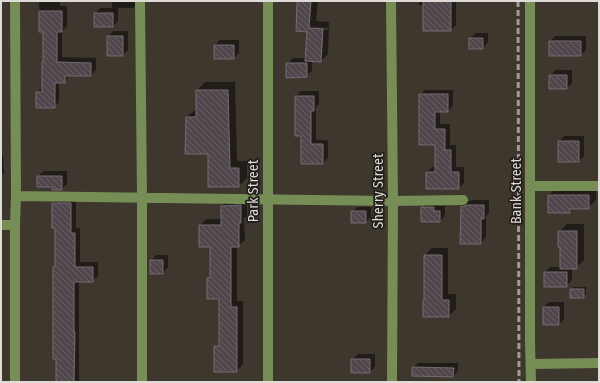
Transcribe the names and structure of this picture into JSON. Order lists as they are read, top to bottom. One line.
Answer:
{"streets":{"street":["Park Street","Sherry Street","Bank Street"]}}
